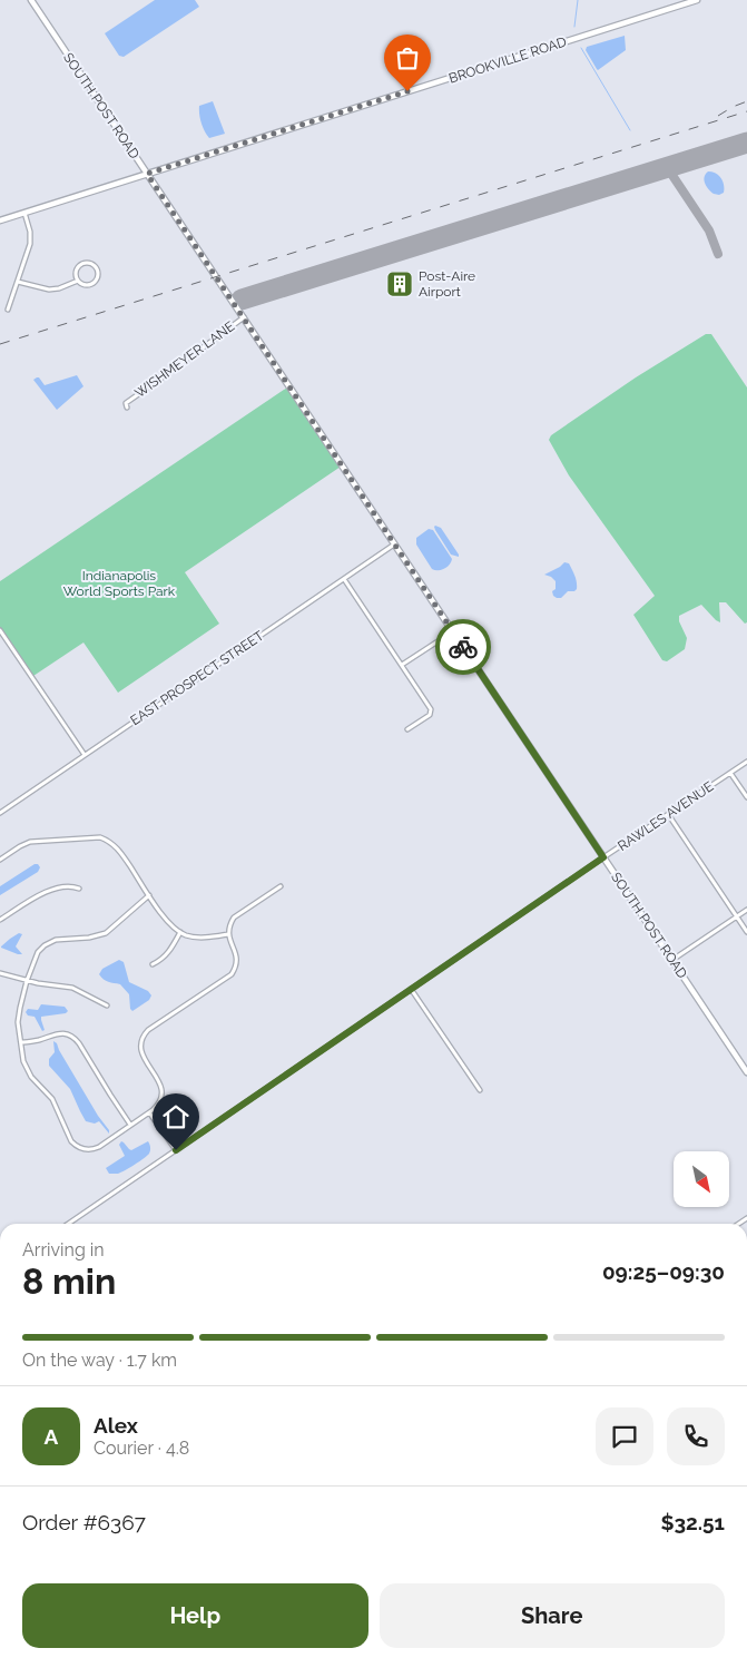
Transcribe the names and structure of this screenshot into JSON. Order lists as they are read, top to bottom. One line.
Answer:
{"streets":{"main road":["BROOKVILLE ROAD","SOUTH POST ROAD"],"street":["WISHMEYER LANE","EAST PROSPECT STREET","RAWLES AVENUE"]},"crossings":[["BROOKVILLE ROAD","SOUTH POST ROAD"],["SOUTH POST ROAD","WISHMEYER LANE"],["SOUTH POST ROAD","EAST PROSPECT STREET"],["SOUTH POST ROAD","RAWLES AVENUE"]],"parks":["Indianapolis World Sports Park"],"places":{"building":["Post-Aire Airport"]},"north":"bottom right","page":{"heading":["8 min","Arriving in","09:25–09:30"],"panel":["Alex","Courier · 4.8","Order #6367","$32.51"],"bar":"On the way · 1.7 km","round":"A","buttons":["Help","Share"]}}
